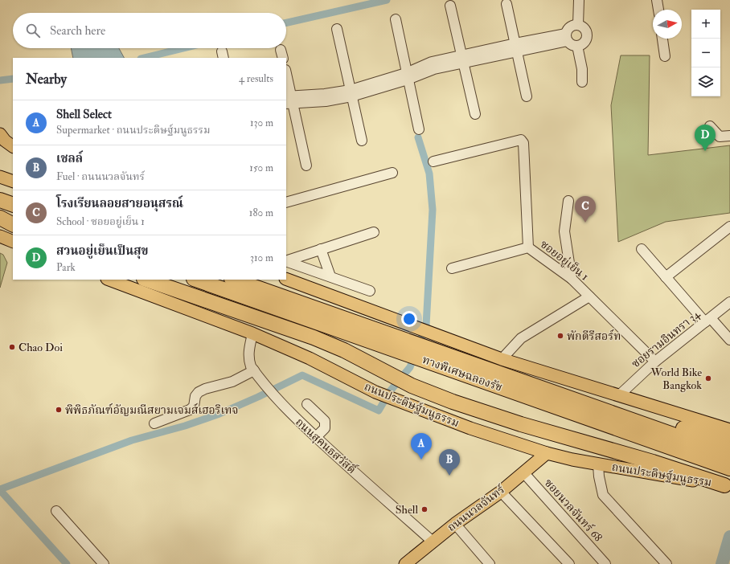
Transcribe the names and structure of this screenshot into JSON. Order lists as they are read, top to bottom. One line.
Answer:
{"streets":{"highway":["ทางพิเศษฉลองรัช"],"main road":["ถนนประดิษฐ์มนูธรรม","ถนนนวลจันทร์"],"street":["ซอยอยู่เย็น 1","ซอยรามอินทรา 34","ถนนสุคนธสวัสดิ์","ซอยนวลจันทร์ 68"]},"crossings":[["ซอยอยู่เย็น 1","ซอยรามอินทรา 34"],["ถนนประดิษฐ์มนูธรรม","ถนนสุคนธสวัสดิ์"],["ถนนประดิษฐ์มนูธรรม","ถนนนวลจันทร์"],["ถนนสุคนธสวัสดิ์","ถนนนวลจันทร์"],["ถนนนวลจันทร์","ซอยนวลจันทร์ 68"]],"places":["พักดีรีสอร์ท","Chao Doi","World Bike Bangkok","พิพิธภัณฑ์อัญมณีสยามเจมส์เฮอริเทจ","Shell"],"north":"right","page":{"map_buttons":["+","−"],"search":"Search here","heading":["Nearby","4 results"],"list":[{"mark":"A","name":"Shell Select","note":"Supermarket · ถนนประดิษฐ์มนูธรรม","value":"130 m"},{"mark":"B","name":"เชลล์","note":"Fuel · ถนนนวลจันทร์","value":"150 m"},{"mark":"C","name":"โรงเรียนลอยสายอนุสรณ์","note":"School · ซอยอยู่เย็น 1","value":"180 m"},{"mark":"D","name":"สวนอยู่เย็นเป็นสุข","note":"Park","value":"310 m"}],"pins":["D","C","A","B"]}}
